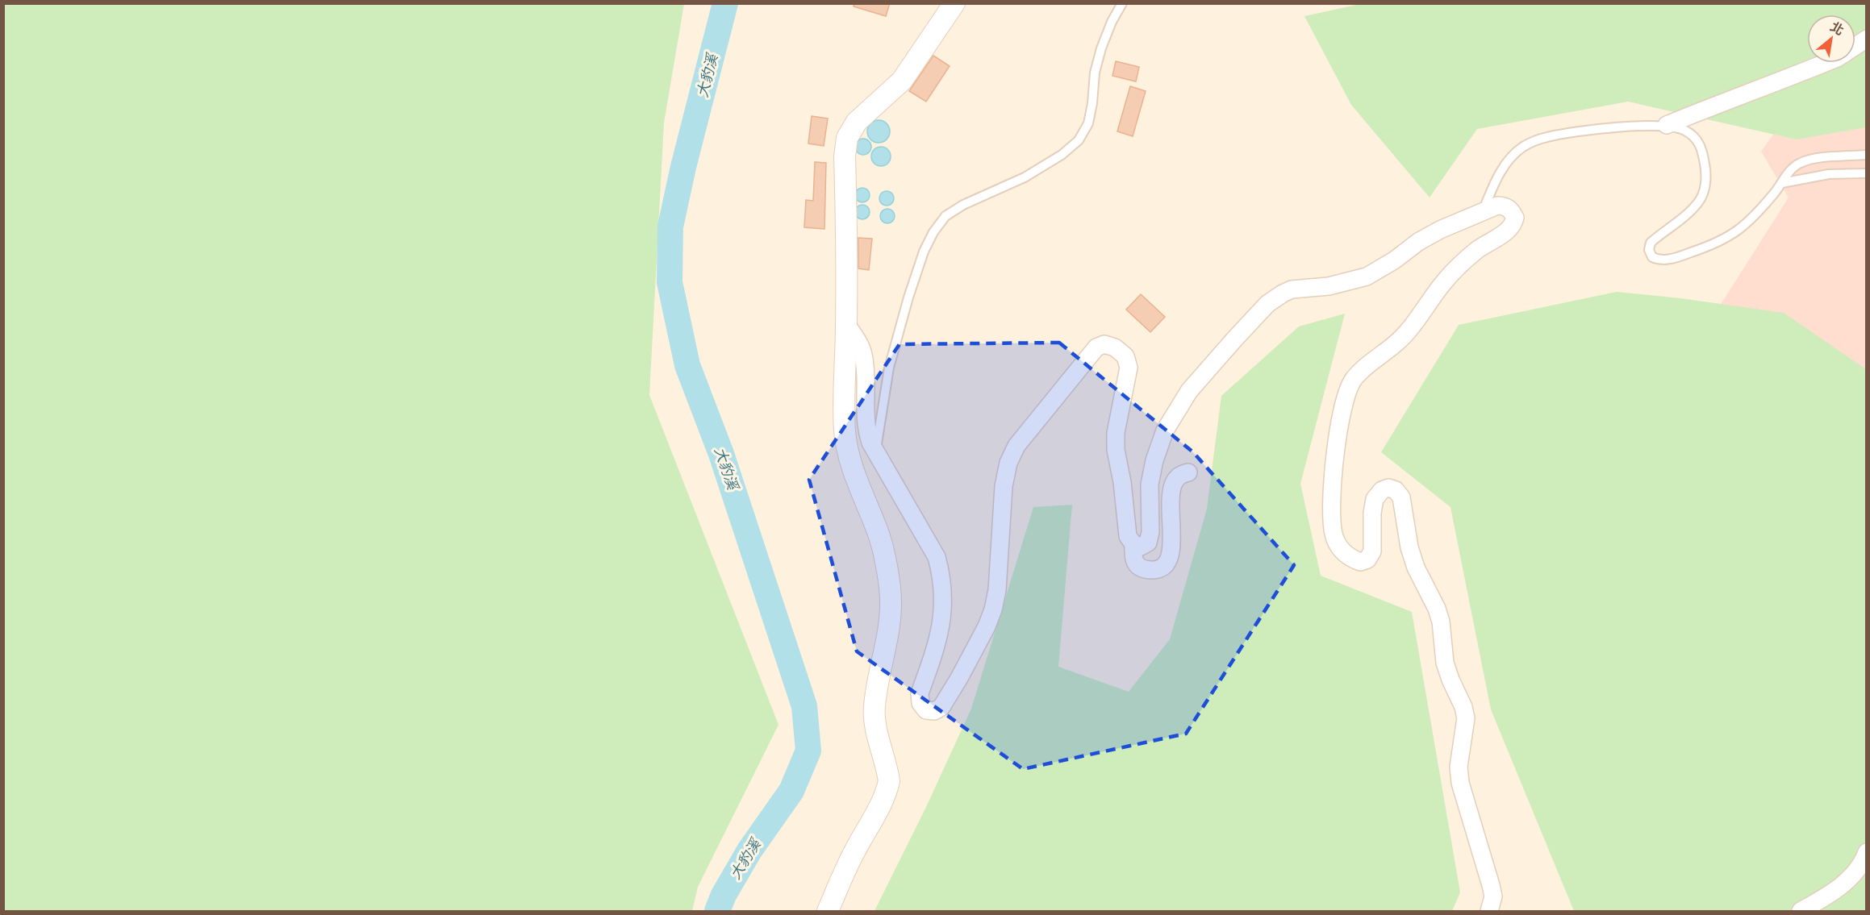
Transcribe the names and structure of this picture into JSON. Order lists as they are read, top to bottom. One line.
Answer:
{"water":["大豹溪"],"north":"top right"}
